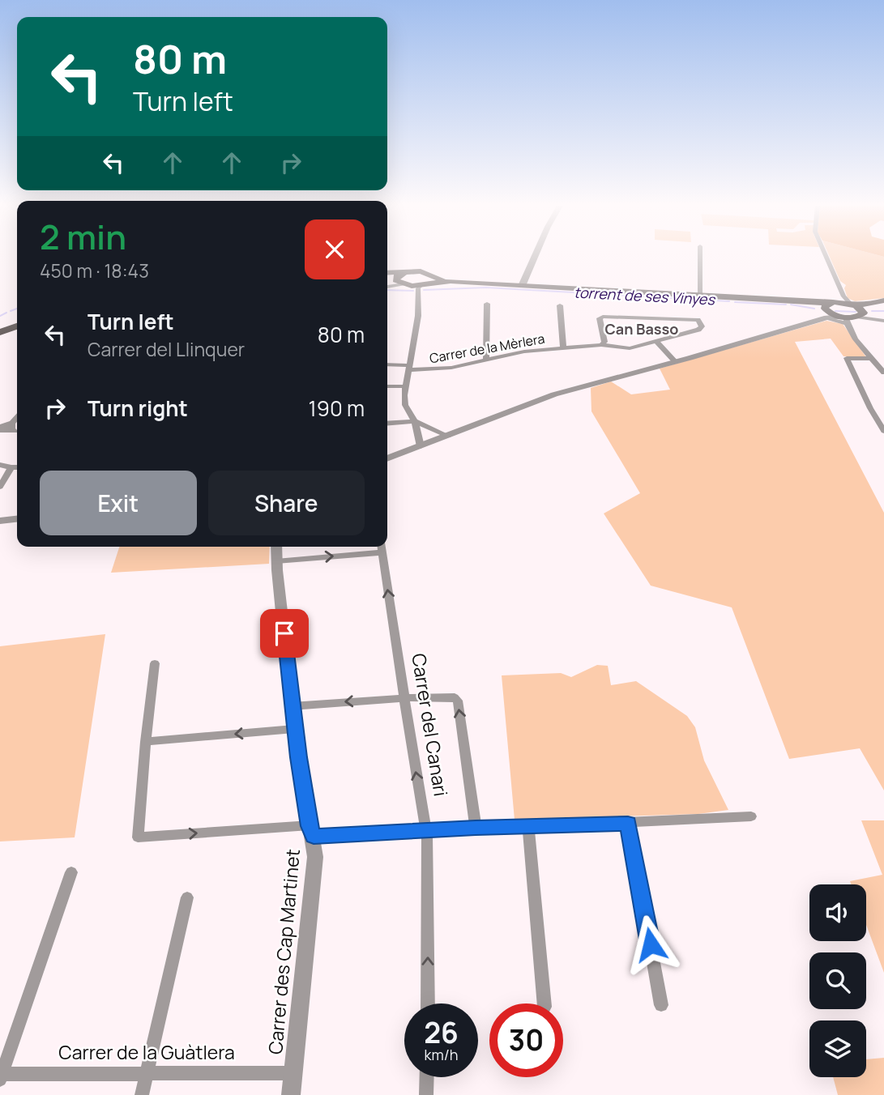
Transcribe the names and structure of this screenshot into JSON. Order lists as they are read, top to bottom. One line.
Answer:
{"streets":{"street":["Carrer de la Mèrlera","Carrer del Canari","Carrer des Cap Martinet","Carrer de la Guàtlera"]},"crossings":[["Carrer des Cap Martinet","Carrer de la Guàtlera"]],"one_way":["Carrer del Canari"],"districts":["Can Basso"],"water":["torrent de ses Vinyes"],"page":{"turn":["80 m","Turn left"],"heading":["2 min","450 m · 18:43"],"list":[{"name":"Turn left","note":"Carrer del Llinquer","value":"80 m"},{"name":"Turn right","value":"190 m"}],"buttons":["Exit","Share"],"speed":"26 km/h","limit":"30"}}
